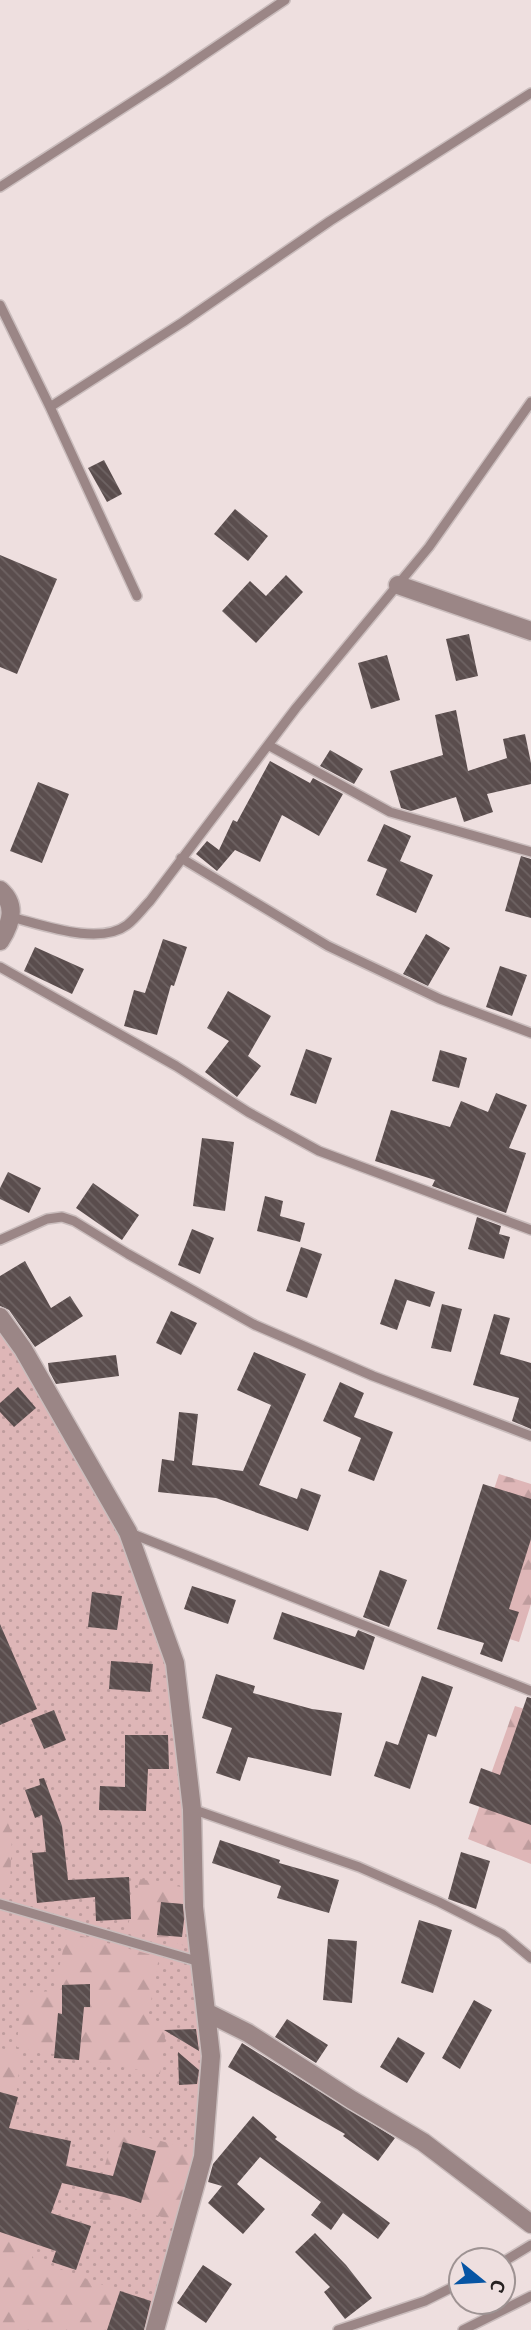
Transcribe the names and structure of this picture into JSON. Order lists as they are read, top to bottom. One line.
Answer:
{"north":"right"}
